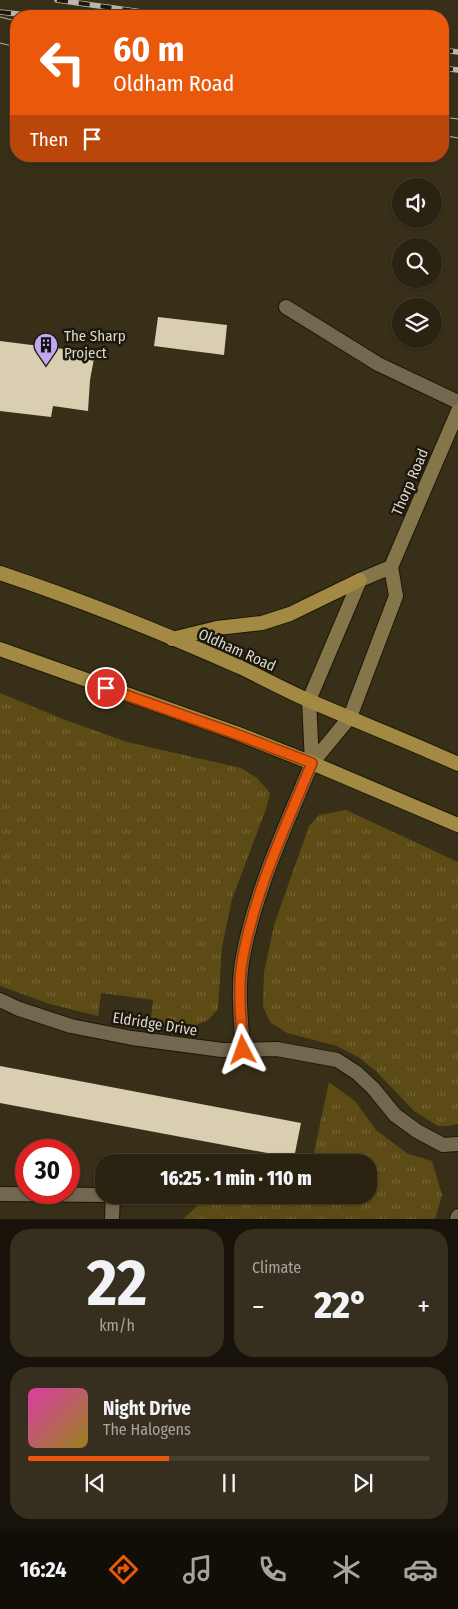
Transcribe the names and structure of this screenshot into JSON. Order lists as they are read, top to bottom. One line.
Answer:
{"streets":{"highway":["Oldham Road"],"main road":["Thorp Road"],"street":["Eldridge Drive"]},"places":{"building":["The Sharp Project"]},"page":{"turn":["60 m","Oldham Road"],"then":"Then","limit":"30","trip":"16:25 · 1 min · 110 m","tile":[["22","km/h"],"Climate"],"heat":["−","22°","+"],"song":["Night Drive","The Halogens"],"tabs":"16:24"}}
